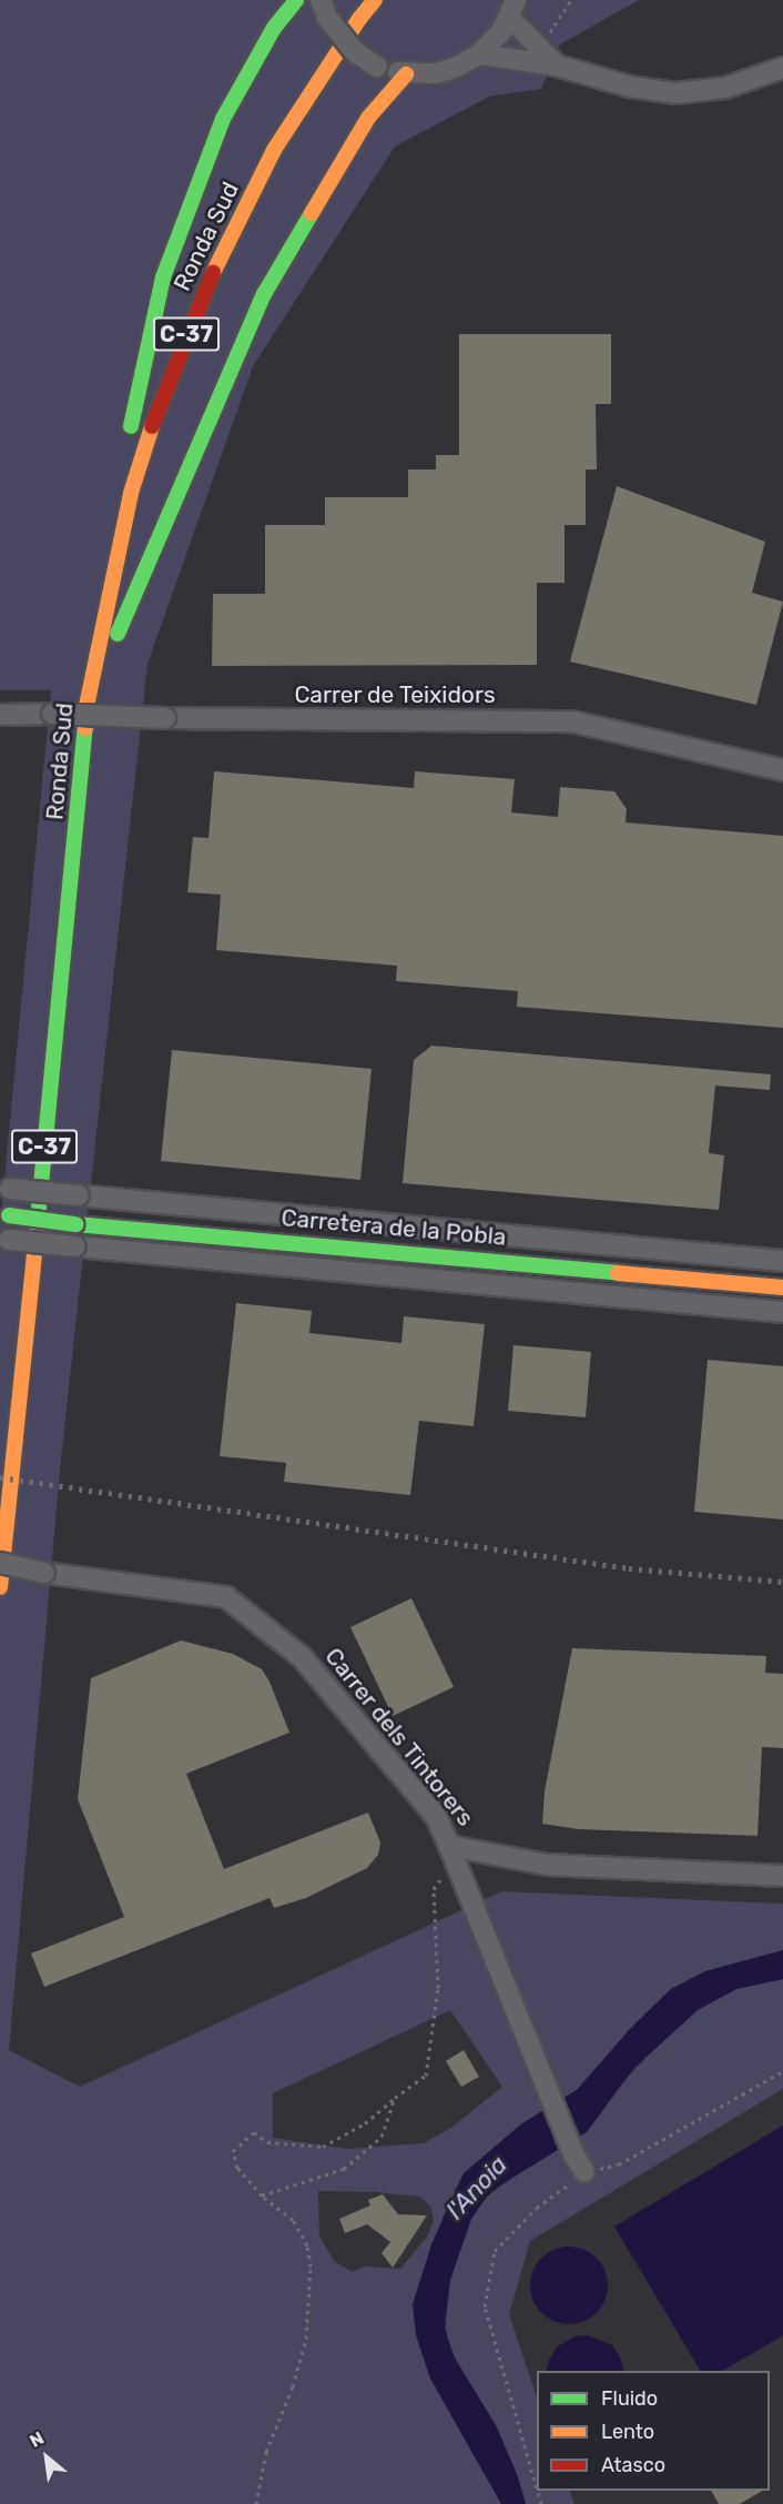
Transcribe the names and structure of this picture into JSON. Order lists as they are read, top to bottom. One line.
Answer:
{"streets":{"main road":["Ronda Sud","C-37","Carretera de la Pobla"],"street":["Carrer de Teixidors","Carrer dels Tintorers"]},"crossings":[["Ronda Sud","C-37"]],"water":["l'Anoia"],"legend":["Fluido","Lento","Atasco"],"north":"top left"}
